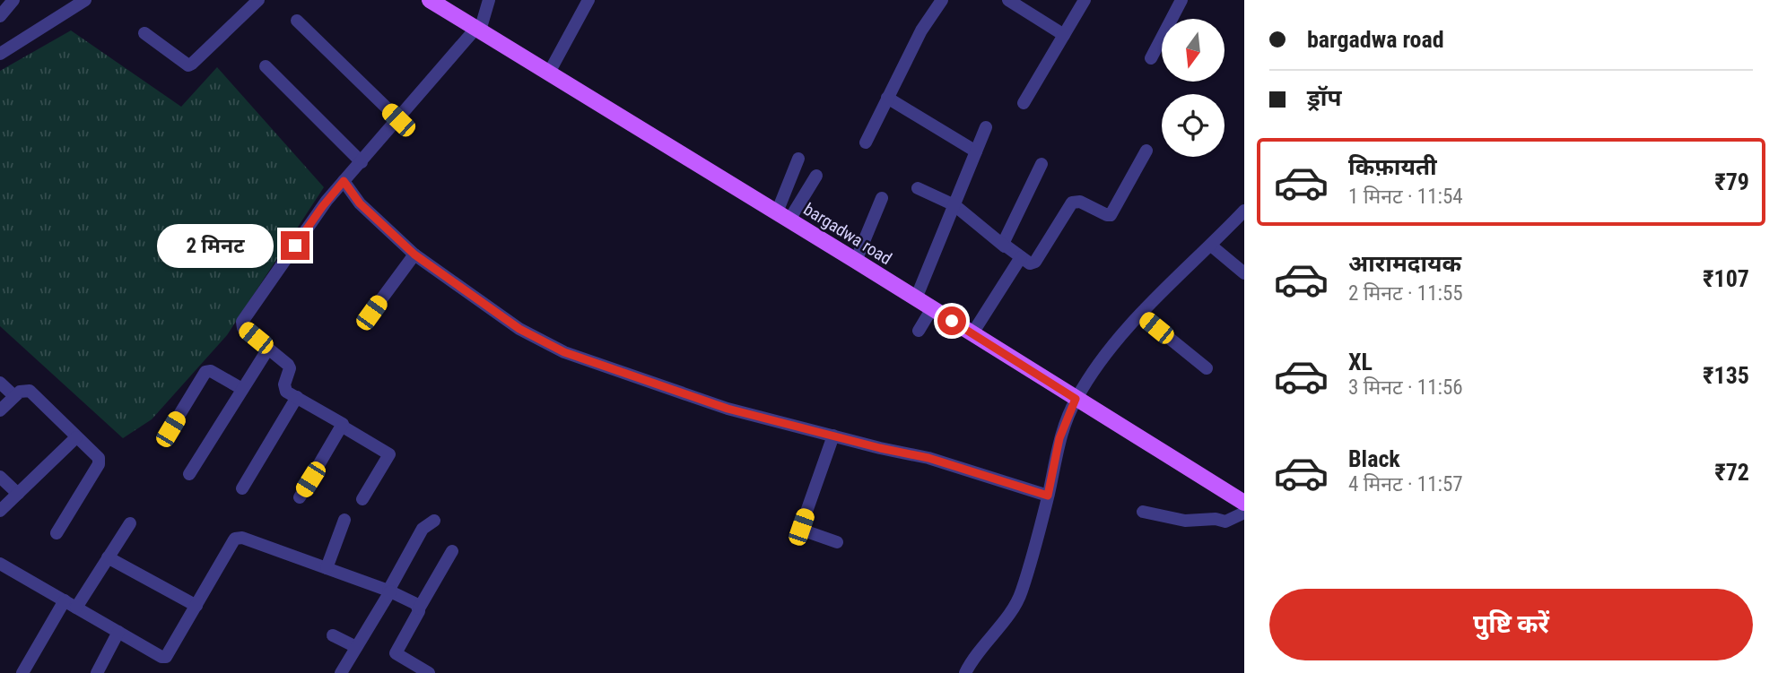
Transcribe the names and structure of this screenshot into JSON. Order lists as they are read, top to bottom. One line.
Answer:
{"streets":{"main road":["bargadwa road"]},"north":"bottom","page":{"banner":["bargadwa road","ड्रॉप"],"list":[{"name":"किफ़ायती","note":"1 मिनट · 11:54","value":"₹79"},{"name":"आरामदायक","note":"2 मिनट · 11:55","value":"₹107"},{"name":"XL","note":"3 मिनट · 11:56","value":"₹135"},{"name":"Black","note":"4 मिनट · 11:57","value":"₹72"}],"bubble":"2 मिनट","buttons":"पुष्टि करें"}}
